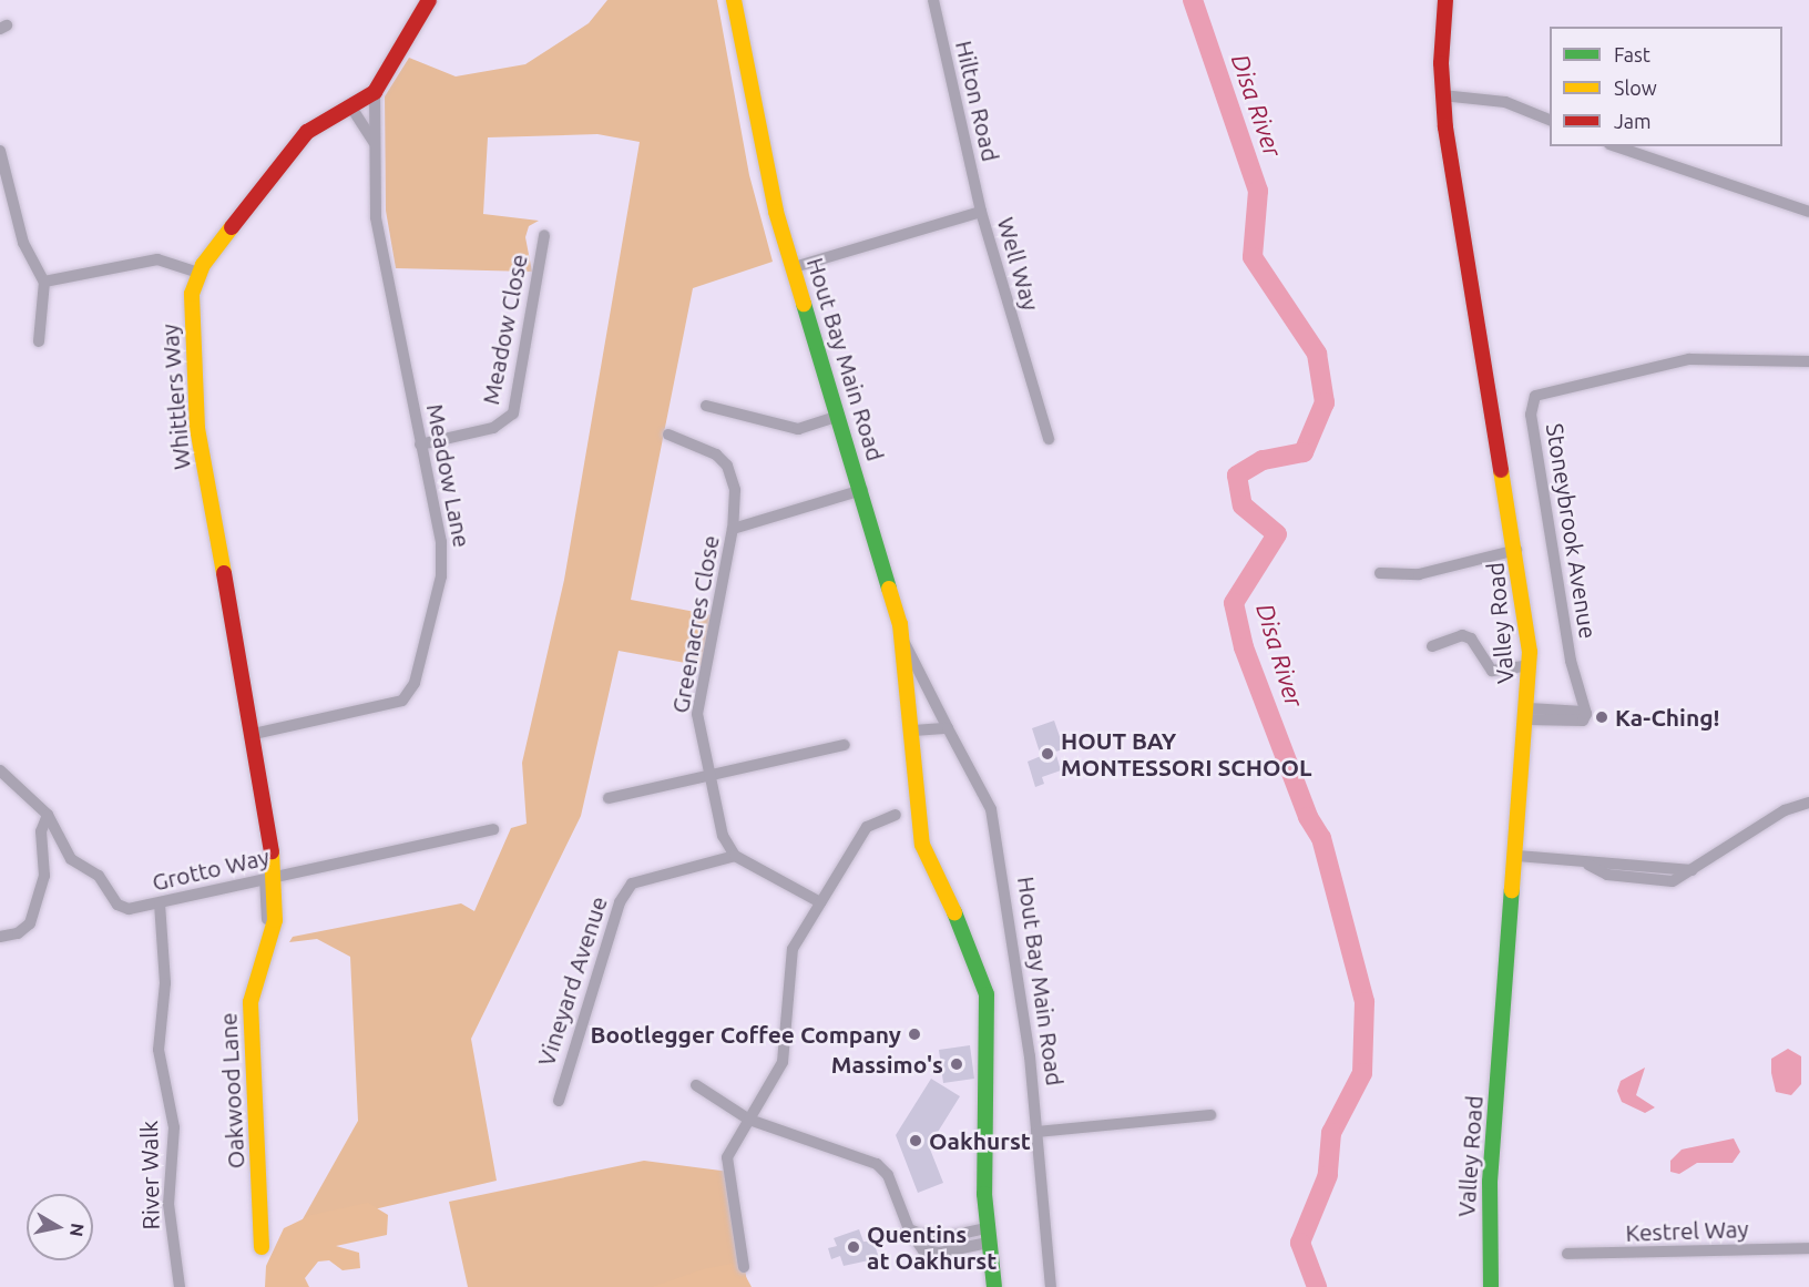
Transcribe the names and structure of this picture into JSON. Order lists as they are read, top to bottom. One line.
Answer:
{"streets":{"street":["Hilton Road","Well Way","Meadow Close","Hout Bay Main Road","Whittlers Way","Meadow Lane","Stoneybrook Avenue","Valley Road","Greenacres Close","Grotto Way","Vineyard Avenue","Oakwood Lane","River Walk","Kestrel Way"]},"crossings":[["Hilton Road","Well Way"],["Well Way","Hout Bay Main Road"],["Meadow Close","Meadow Lane"],["Hout Bay Main Road","Greenacres Close"],["Whittlers Way","Meadow Lane"],["Whittlers Way","Grotto Way"],["Whittlers Way","Oakwood Lane"],["Stoneybrook Avenue","Valley Road"],["Greenacres Close","Vineyard Avenue"],["Grotto Way","Oakwood Lane"],["Grotto Way","River Walk"]],"water":["Disa River"],"places":["Ka-Ching!","HOUT BAY MONTESSORI SCHOOL","Bootlegger Coffee Company","Massimo's","Oakhurst","Quentins at Oakhurst"],"legend":["Fast","Slow","Jam"],"north":"right"}
